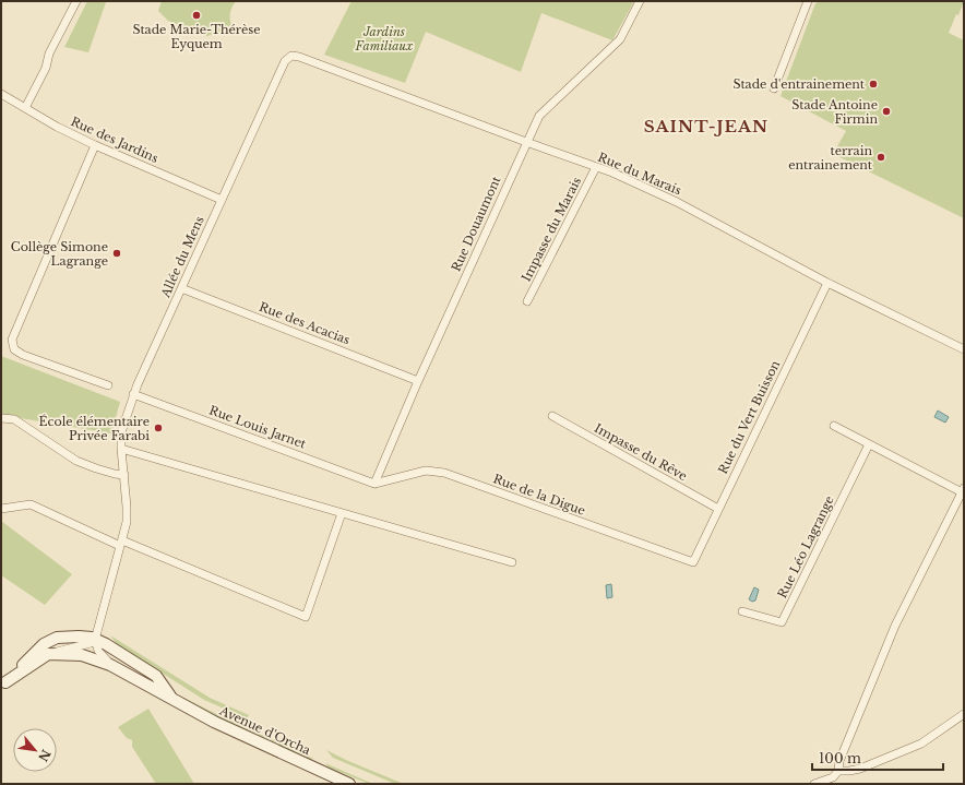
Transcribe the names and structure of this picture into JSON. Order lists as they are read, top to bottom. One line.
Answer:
{"streets":{"main road":["Avenue d'Orcha"],"street":["Rue des Jardins","Rue du Marais","Rue Douaumont","Impasse du Marais","Allée du Mens","Rue des Acacias","Rue du Vert Buisson","Rue Louis Jarnet","Impasse du Rêve","Rue de la Digue","Rue Léo Lagrange"]},"crossings":[["Rue des Jardins","Allée du Mens"],["Rue du Marais","Rue Douaumont"],["Rue du Marais","Impasse du Marais"],["Rue du Marais","Allée du Mens"],["Rue du Marais","Rue du Vert Buisson"],["Rue Douaumont","Rue des Acacias"],["Rue Douaumont","Rue Louis Jarnet"],["Rue Douaumont","Rue de la Digue"],["Allée du Mens","Rue des Acacias"],["Allée du Mens","Rue Louis Jarnet"],["Allée du Mens","Avenue d'Orcha"],["Rue du Vert Buisson","Impasse du Rêve"],["Rue du Vert Buisson","Rue de la Digue"],["Rue Louis Jarnet","Rue de la Digue"]],"districts":["SAINT-JEAN"],"parks":["Jardins Familiaux"],"places":["Stade Marie-Thérèse Eyquem","Stade d'entrainement","Stade Antoine Firmin","terrain entrainement","Collège Simone Lagrange","École élémentaire Privée Farabi"],"scale_bar":"100 m","north":"bottom right"}
